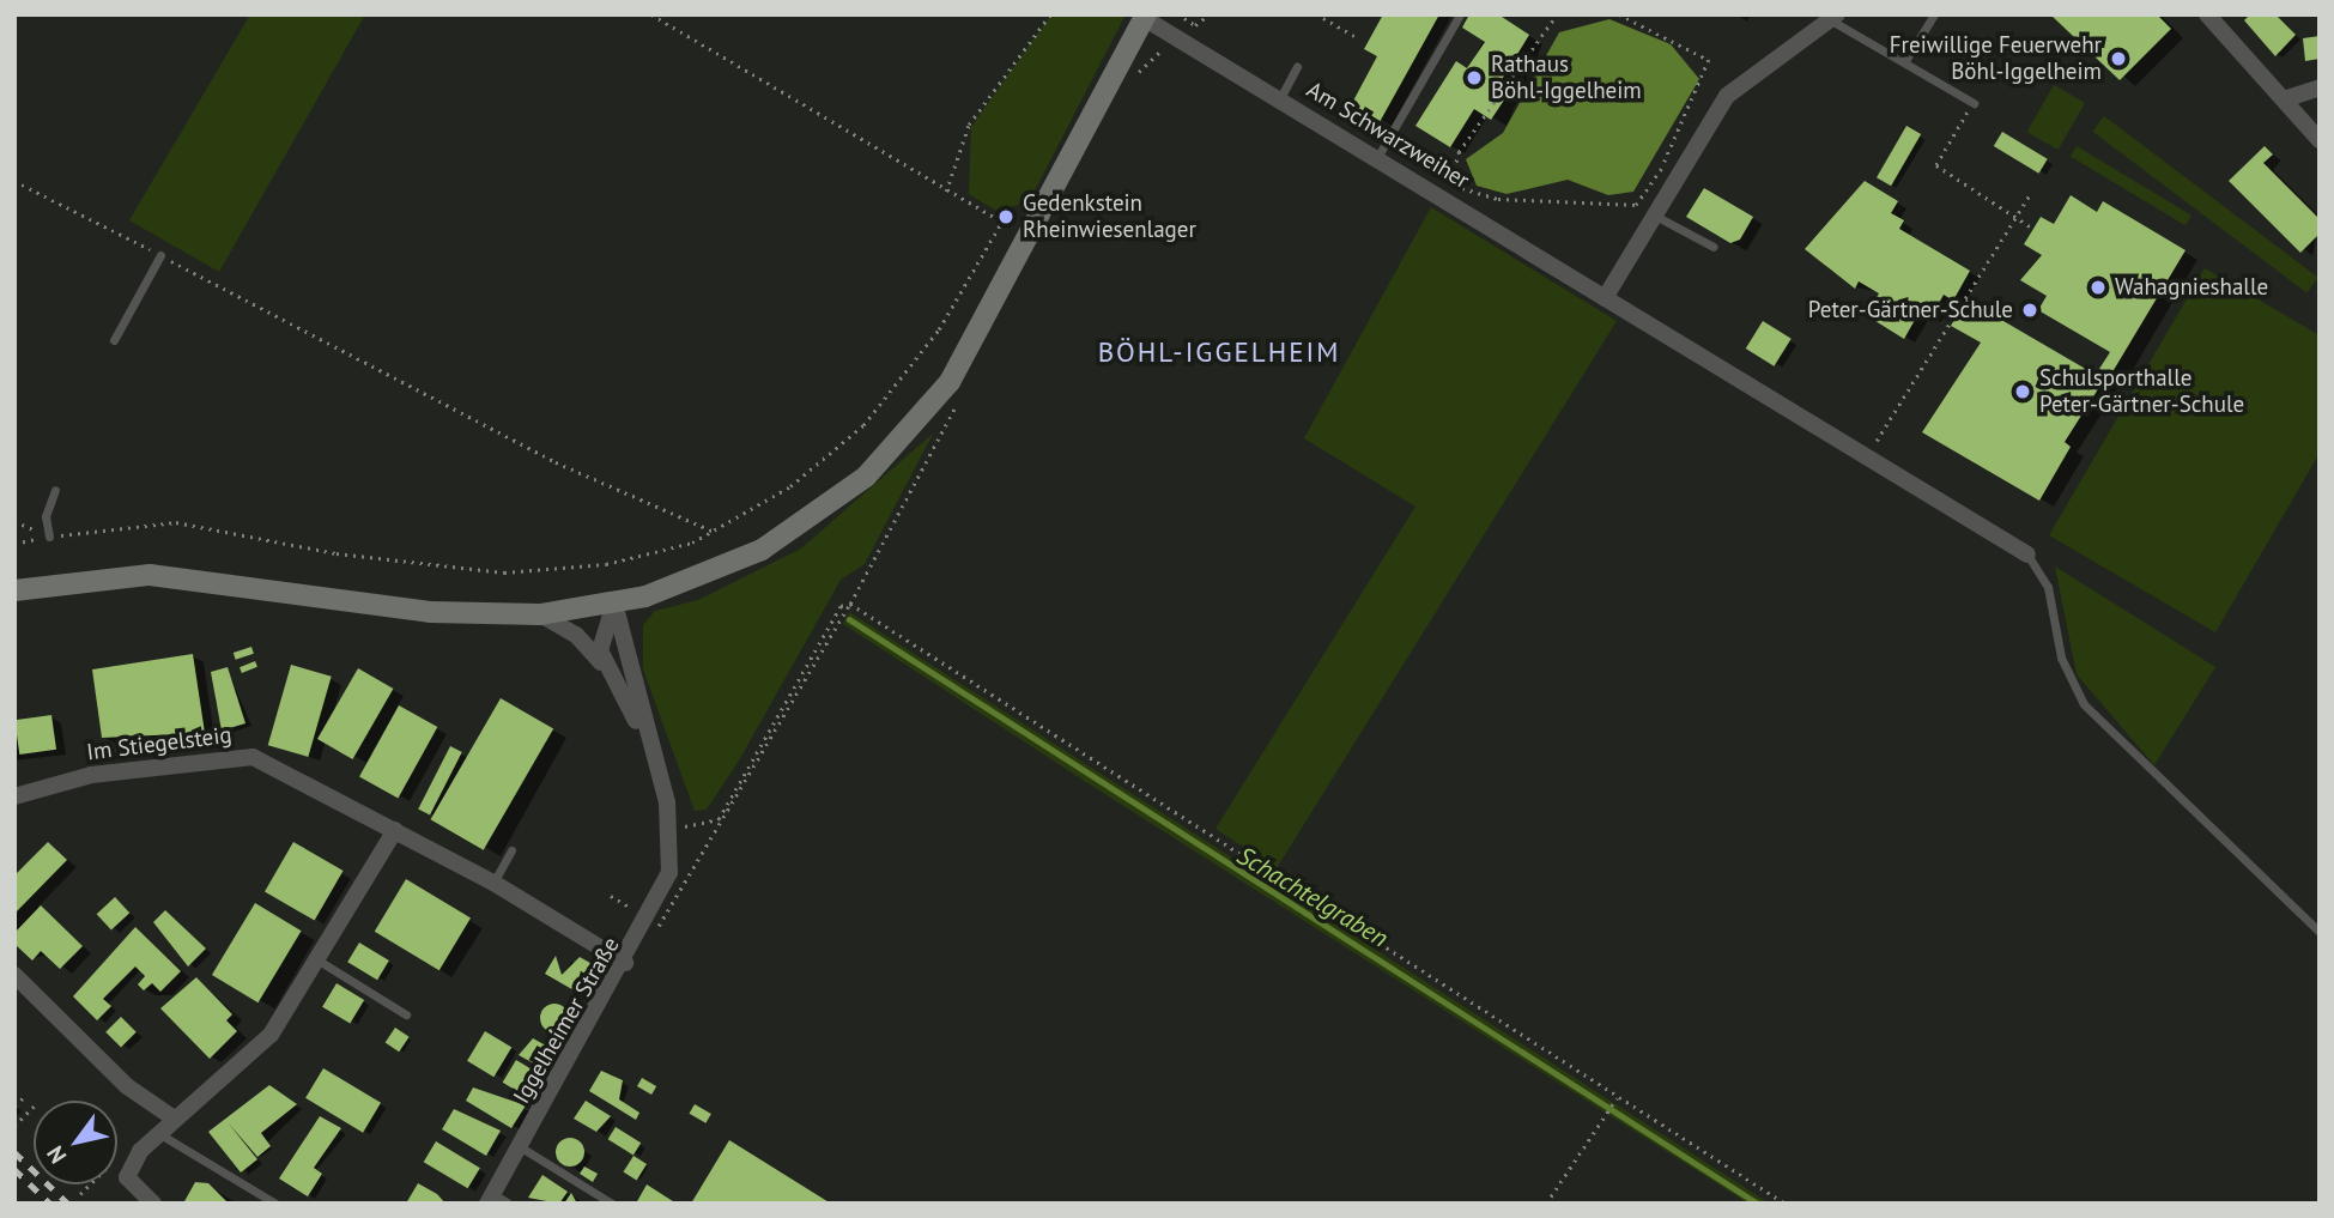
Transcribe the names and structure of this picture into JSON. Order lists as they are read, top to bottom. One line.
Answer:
{"streets":{"street":["Am Schwarzweiher","Im Stiegelsteig","Iggelheimer Straße"]},"crossings":[["Im Stiegelsteig","Iggelheimer Straße"]],"districts":["BÖHL-IGGELHEIM"],"water":["Schachtelgraben"],"places":["Freiwillige Feuerwehr Böhl-Iggelheim","Rathaus Böhl-Iggelheim","Gedenkstein Rheinwiesenlager","Wahagnieshalle","Peter-Gärtner-Schule","Schulsporthalle Peter-Gärtner-Schule"],"north":"bottom left"}
